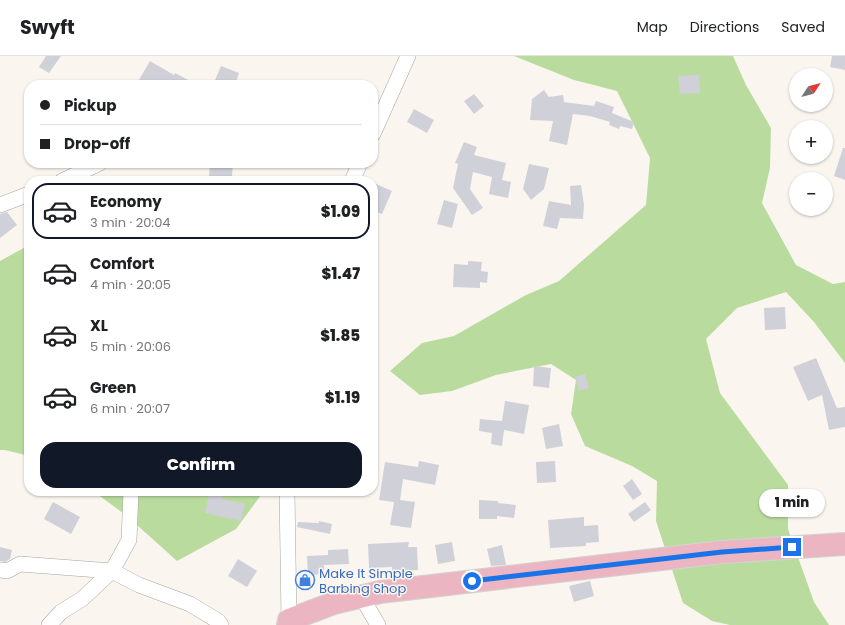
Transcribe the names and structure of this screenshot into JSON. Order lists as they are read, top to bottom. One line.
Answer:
{"places":{"shop":["Make It Simple Barbing Shop"]},"north":"top right","page":{"header":"Swyft","nav":["Map","Directions","Saved"],"map_buttons":["+","−"],"banner":["Pickup","Drop-off"],"list":[{"name":"Economy","note":"3 min · 20:04","value":"$1.09"},{"name":"Comfort","note":"4 min · 20:05","value":"$1.47"},{"name":"XL","note":"5 min · 20:06","value":"$1.85"},{"name":"Green","note":"6 min · 20:07","value":"$1.19"}],"buttons":"Confirm","bubble":"1 min"}}
